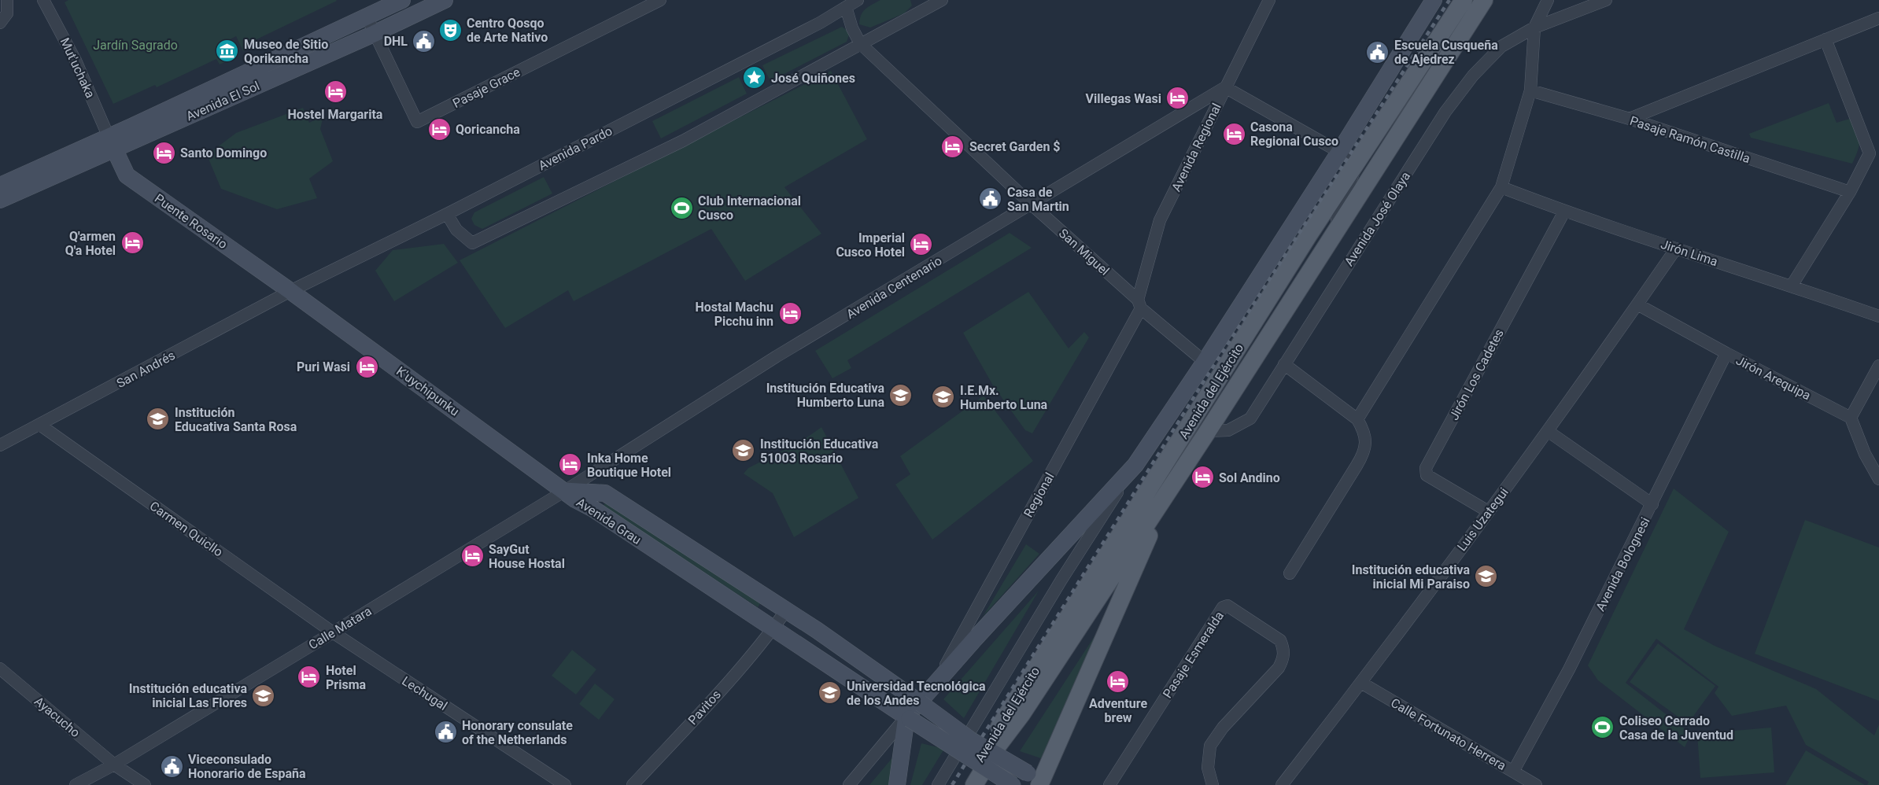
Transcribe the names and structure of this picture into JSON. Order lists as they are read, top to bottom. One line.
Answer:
{"streets":{"main road":["Avenida del Ejército"],"street":["Mut'uchaka","Pasaje Grace","Avenida El Sol","Pasaje Ramón Castilla","Avenida Regional","Avenida Pardo","Avenida José Olaya","Puente Rosario","San Miguel","Jirón Lima","Avenida Centenario","San Andrés","Jirón Los Cadetes","Jirón Arequipa","K'uychipunku","Regional","Luis Uzategui","Avenida Grau","Carmen Quicllo","Avenida Bolognesi","Calle Matara","Pasaje Esmeralda","Lechugal","Pavitos","Ayacucho","Calle Fortunato Herrera"]},"crossings":[["Mut'uchaka","Avenida El Sol"],["Mut'uchaka","Puente Rosario"],["Pasaje Grace","Avenida El Sol"],["Avenida El Sol","Puente Rosario"],["Avenida Regional","San Miguel"],["Avenida Regional","Avenida Centenario"],["Avenida Regional","Regional"],["Avenida Pardo","Puente Rosario"],["Avenida Pardo","San Andrés"],["Avenida Pardo","K'uychipunku"],["Avenida José Olaya","Avenida del Ejército"],["Puente Rosario","San Andrés"],["Puente Rosario","K'uychipunku"],["San Miguel","Avenida Centenario"],["San Miguel","Avenida del Ejército"],["San Miguel","Regional"],["Jirón Lima","Jirón Los Cadetes"],["Jirón Lima","Luis Uzategui"],["Avenida Centenario","K'uychipunku"],["Avenida Centenario","Avenida Grau"],["Avenida Centenario","Calle Matara"],["San Andrés","K'uychipunku"],["San Andrés","Carmen Quicllo"],["Jirón Los Cadetes","Luis Uzategui"],["Jirón Arequipa","Luis Uzategui"],["Jirón Arequipa","Avenida Bolognesi"],["K'uychipunku","Avenida Grau"],["K'uychipunku","Calle Matara"],["Luis Uzategui","Calle Fortunato Herrera"],["Avenida Grau","Calle Matara"],["Avenida Grau","Pavitos"],["Carmen Quicllo","Calle Matara"],["Carmen Quicllo","Lechugal"],["Avenida Bolognesi","Calle Fortunato Herrera"],["Calle Matara","Lechugal"],["Calle Matara","Ayacucho"]],"parks":["Jardín Sagrado"],"places":{"theatre":["Centro Qosqo de Arte Nativo"],"public building":["DHL","Escuela Cusqueña de Ajedrez","Casa de San Martin","Honorary consulate of the Netherlands","Viceconsulado Honorario de España"],"museum":["Museo de Sitio Qorikancha"],"place":["José Quiñones"],"hotel":["Hostel Margarita","Villegas Wasi","Qoricancha","Casona Regional Cusco","Secret Garden $","Santo Domingo","Q'armen Q'a Hotel","Imperial Cusco Hotel","Hostal Machu Picchu inn","Puri Wasi","Inka Home Boutique Hotel","Sol Andino","SayGut House Hostal","Hotel Prisma","Adventure brew"],"sports":["Club Internacional Cusco","Coliseo Cerrado Casa de la Juventud"],"school or university":["Institución Educativa Humberto Luna","I.E.Mx. Humberto Luna","Institución Educativa Santa Rosa","Institución Educativa 51003 Rosario","Institución educativa inicial Mi Paraiso","Universidad Tecnológica de los Andes","Institución educativa inicial Las Flores"]}}
